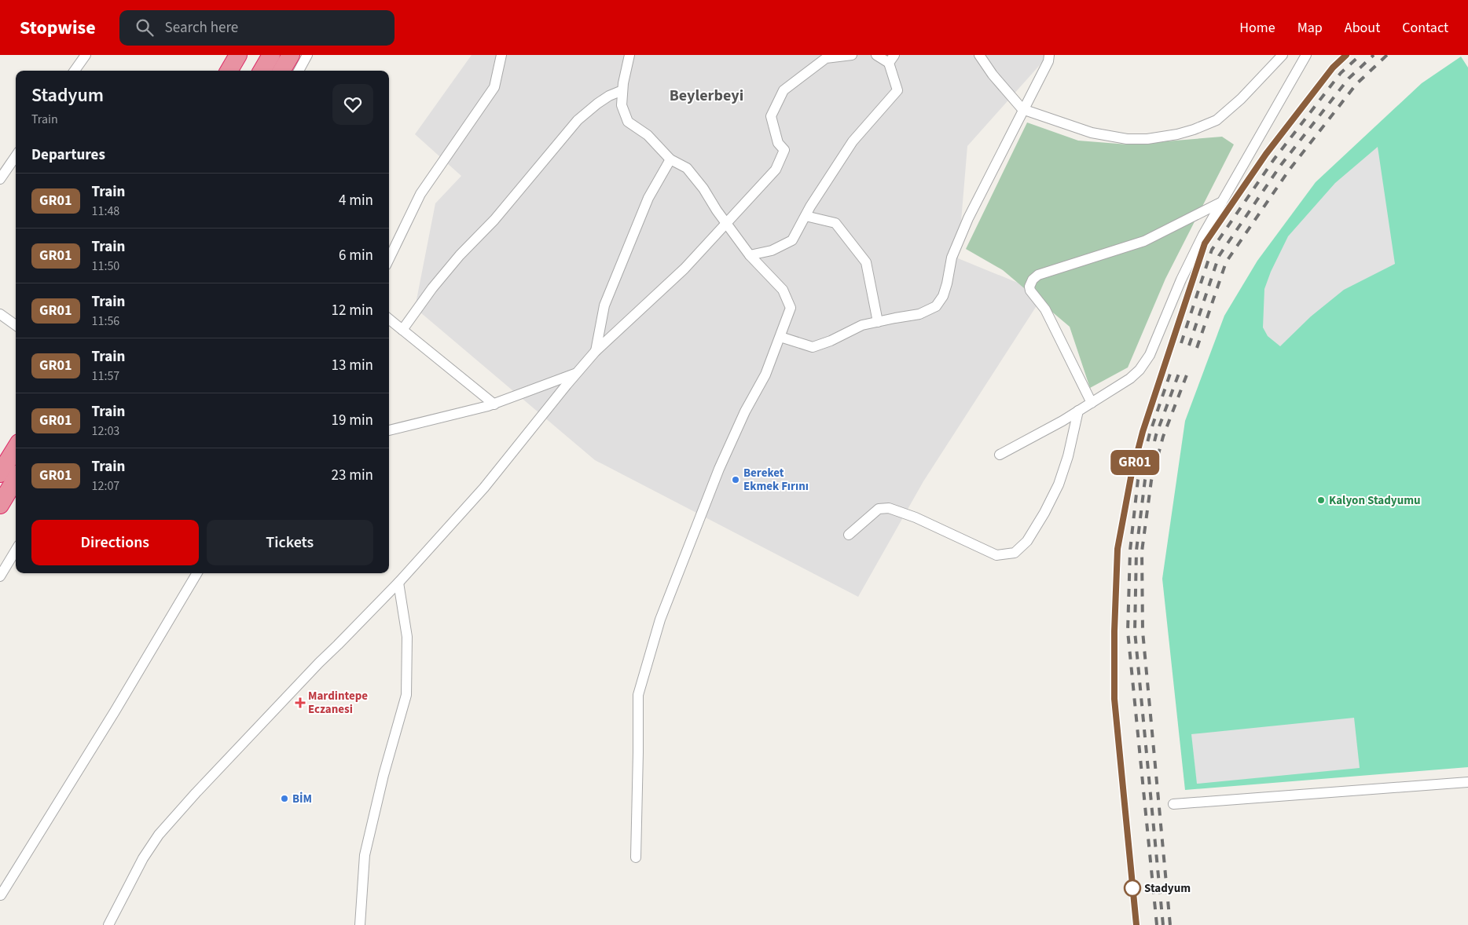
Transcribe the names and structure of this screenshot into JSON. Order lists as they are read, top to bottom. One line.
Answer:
{"districts":["Beylerbeyi"],"places":{"other":["Bereket Ekmek Fırını","Kalyon Stadyumu","BİM","Stadyum"],"health":["Mardintepe Eczanesi"]},"page":{"header":"Stopwise","search":"Search here","nav":["Home","Map","About","Contact"],"on_map":"GR01","heading":[["Stadyum","Train"],"Departures"],"list":[{"mark":"GR01","name":"Train","note":"11:48","value":"4 min"},{"mark":"GR01","name":"Train","note":"11:50","value":"6 min"},{"mark":"GR01","name":"Train","note":"11:56","value":"12 min"},{"mark":"GR01","name":"Train","note":"11:57","value":"13 min"},{"mark":"GR01","name":"Train","note":"12:03","value":"19 min"},{"mark":"GR01","name":"Train","note":"12:07","value":"23 min"}],"buttons":["Directions","Tickets"]}}
